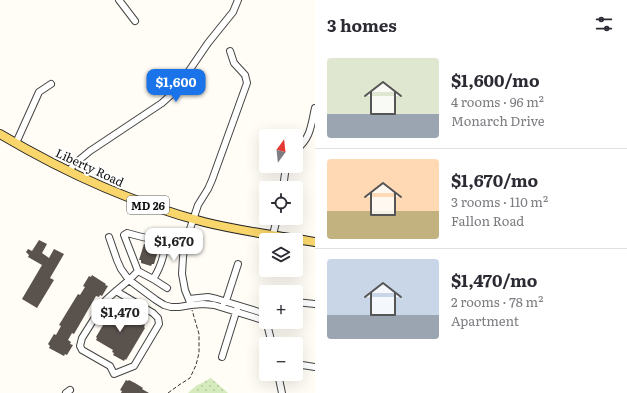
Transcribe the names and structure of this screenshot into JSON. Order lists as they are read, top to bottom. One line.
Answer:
{"streets":{"main road":["Liberty Road","MD 26"]},"north":"top","page":{"heading":"3 homes","list":[{"name":"$1,600/mo","note":"4 rooms · 96 m² · Monarch Drive"},{"name":"$1,670/mo","note":"3 rooms · 110 m² · Fallon Road"},{"name":"$1,470/mo","note":"2 rooms · 78 m² · Apartment"}],"price":["$1,600","$1,670","$1,470"],"map_buttons":["+","−"]}}
